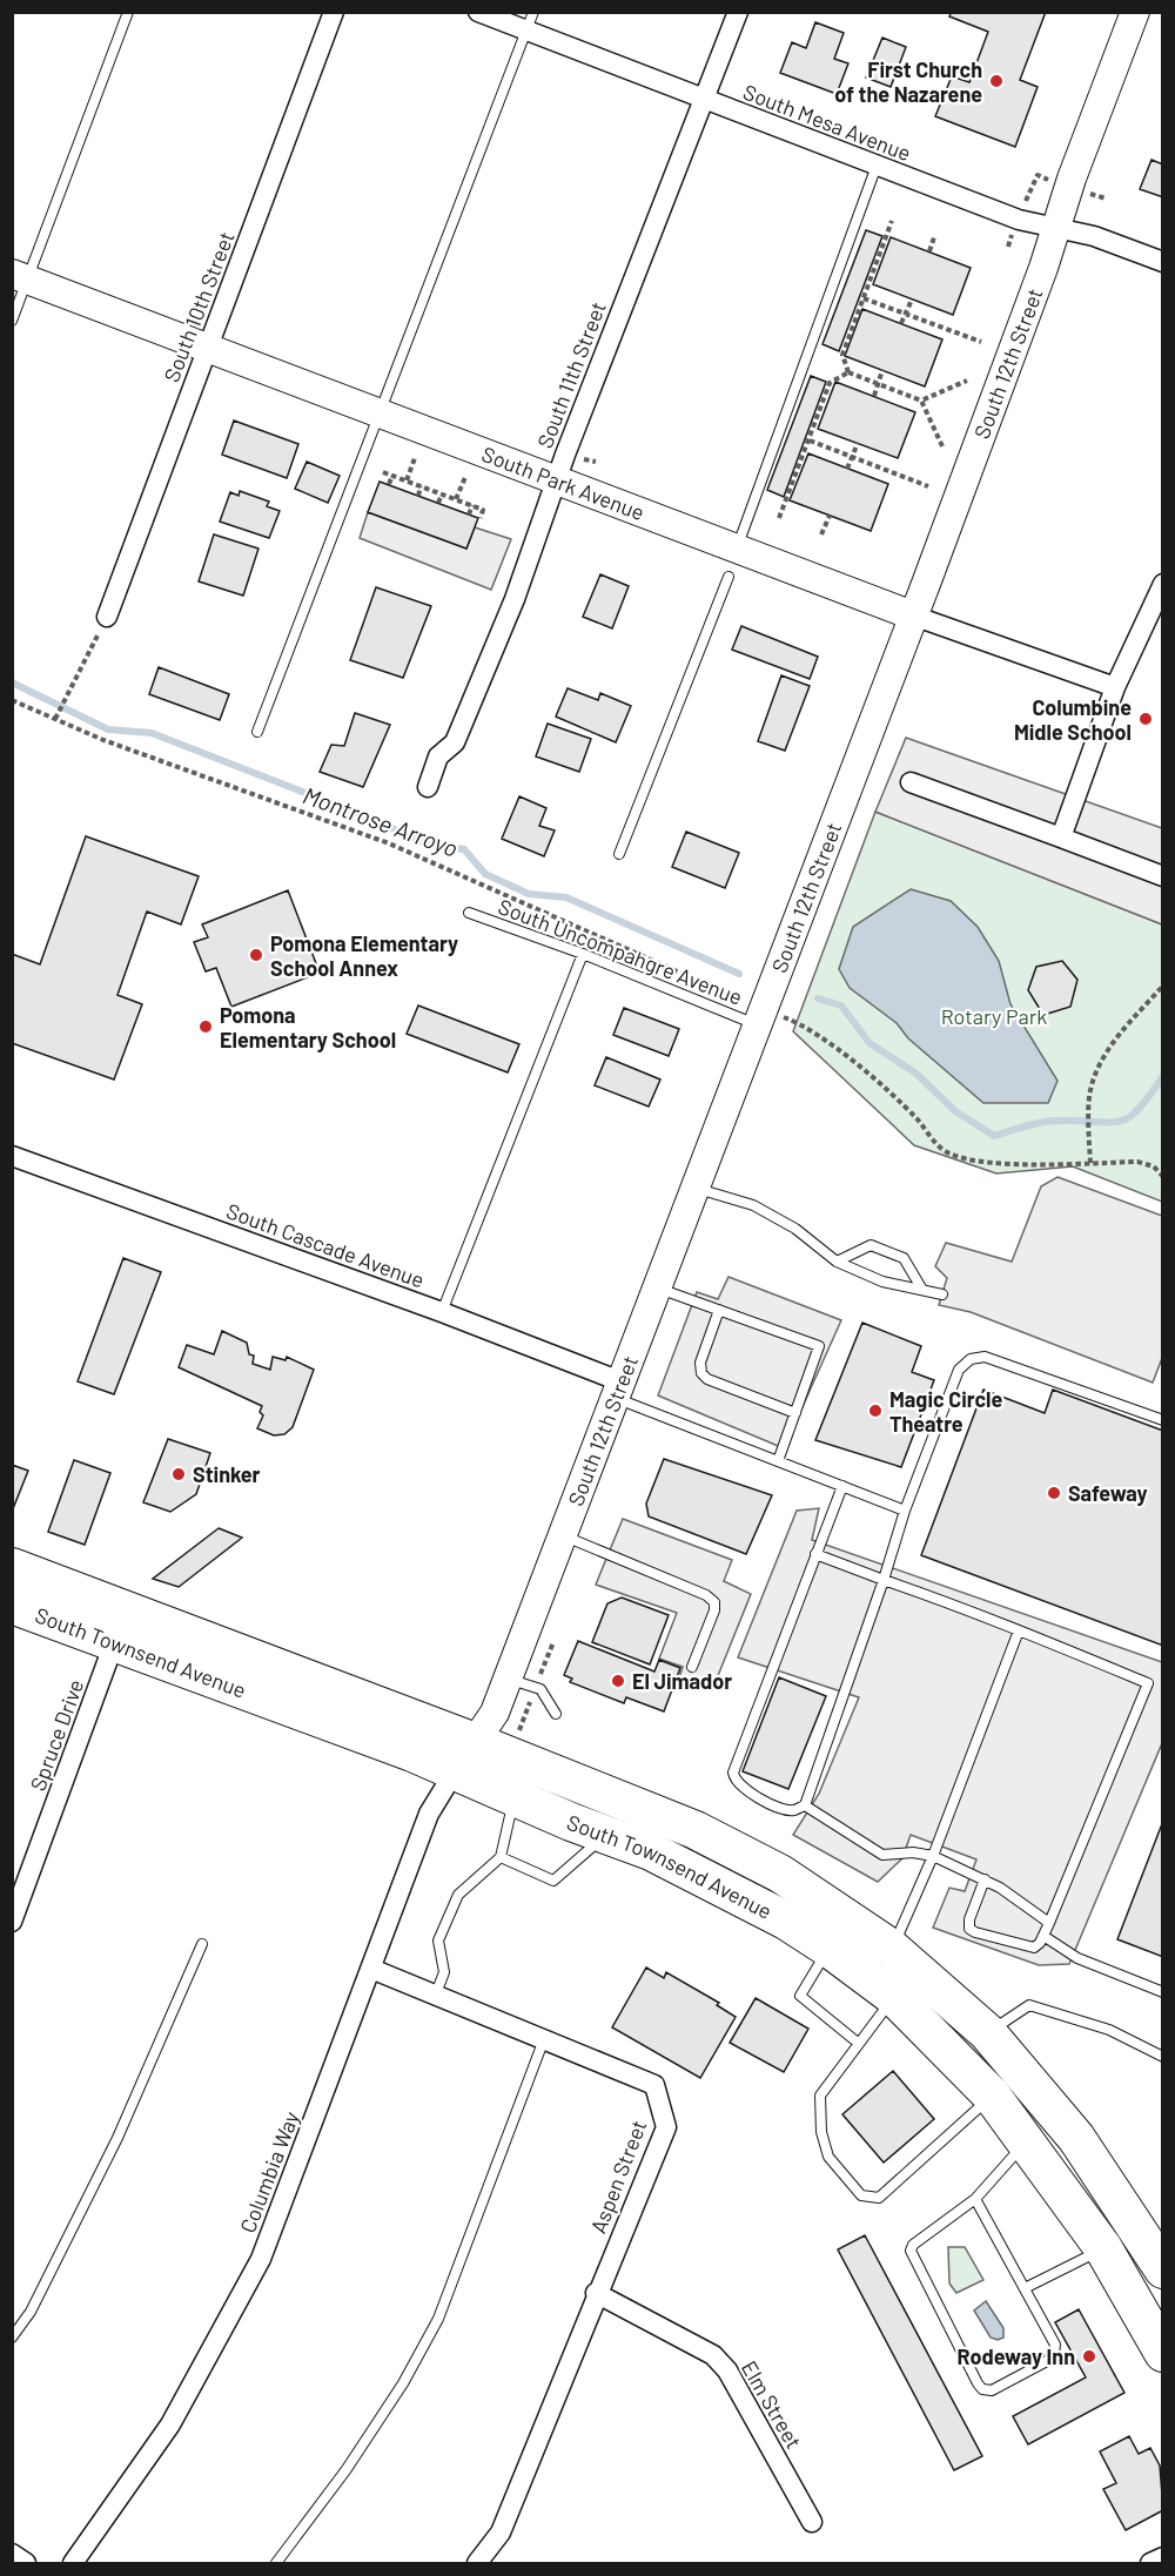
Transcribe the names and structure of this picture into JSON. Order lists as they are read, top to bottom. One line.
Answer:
{"streets":{"highway":["South Townsend Avenue"],"street":["South Mesa Avenue","South 10th Street","South 12th Street","South 11th Street","South Park Avenue","South Cascade Avenue","Spruce Drive","Columbia Way","Aspen Street","Elm Street"],"lane":["South Uncompahgre Avenue"]},"crossings":[["South Mesa Avenue","South 12th Street"],["South Mesa Avenue","South 11th Street"],["South 10th Street","South Park Avenue"],["South 12th Street","South Park Avenue"],["South 12th Street","South Uncompahgre Avenue"],["South 12th Street","South Cascade Avenue"],["South 12th Street","South Townsend Avenue"],["South 12th Street","Columbia Way"],["South 11th Street","South Park Avenue"],["South Townsend Avenue","Spruce Drive"],["South Townsend Avenue","Columbia Way"],["Columbia Way","Aspen Street"],["Aspen Street","Elm Street"]],"water":["Montrose Arroyo"],"parks":["Rotary Park"],"places":["First Church of the Nazarene","Columbine Midle School","Pomona Elementary School Annex","Pomona Elementary School","Magic Circle Theatre","Stinker","Safeway","El Jimador","Rodeway Inn"]}
